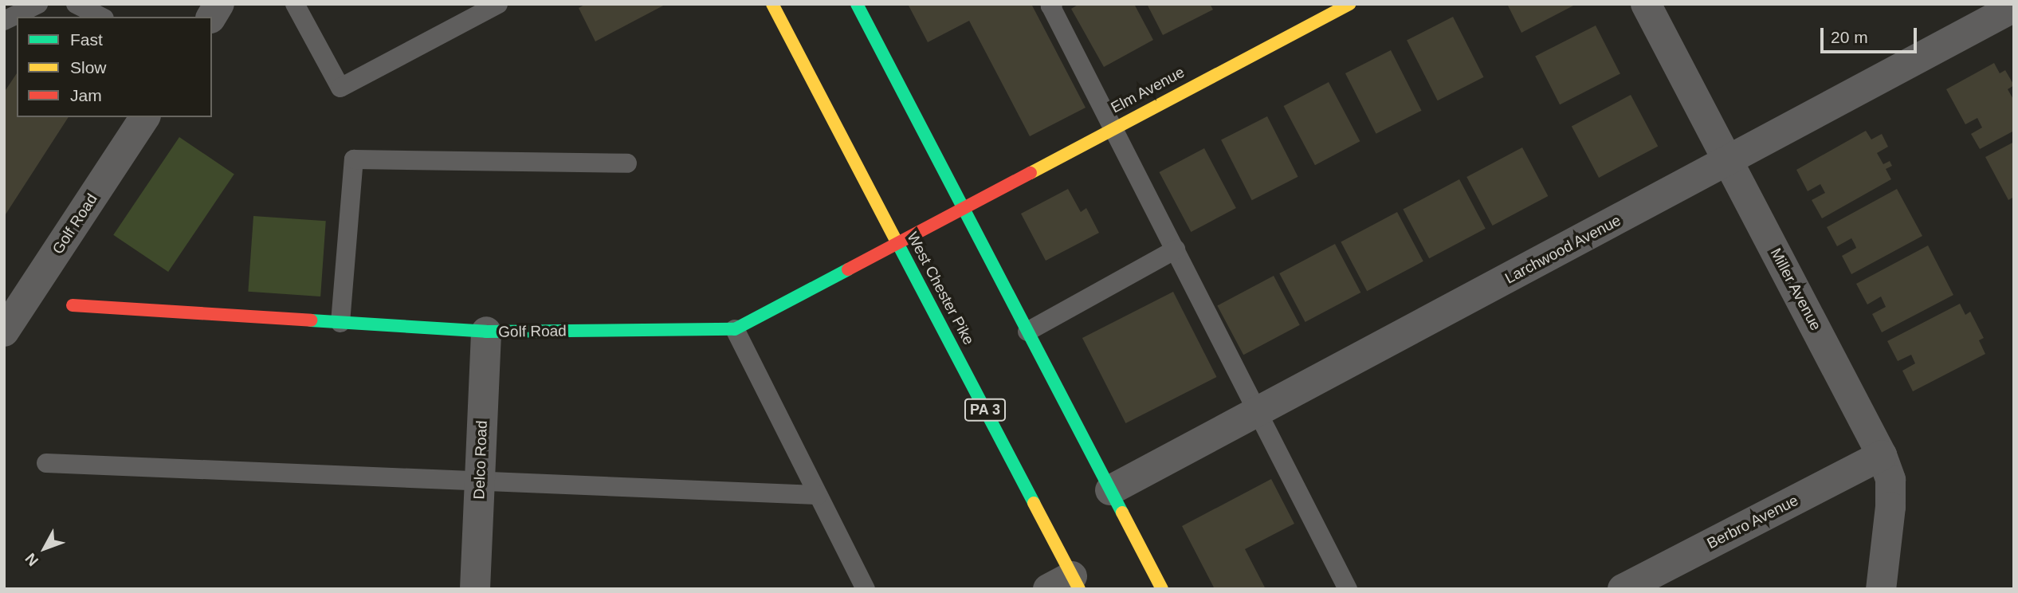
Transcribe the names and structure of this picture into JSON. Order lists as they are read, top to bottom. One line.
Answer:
{"streets":{"street":["Elm Avenue","Golf Road","Larchwood Avenue","West Chester Pike","Miller Avenue","PA 3","Delco Road","Berbro Avenue"]},"crossings":[["Elm Avenue","Golf Road"],["Golf Road","West Chester Pike"],["Golf Road","Delco Road"],["Larchwood Avenue","Miller Avenue"],["Miller Avenue","Berbro Avenue"]],"legend":["Fast","Slow","Jam"],"scale_bar":"20 m","north":"bottom left"}
